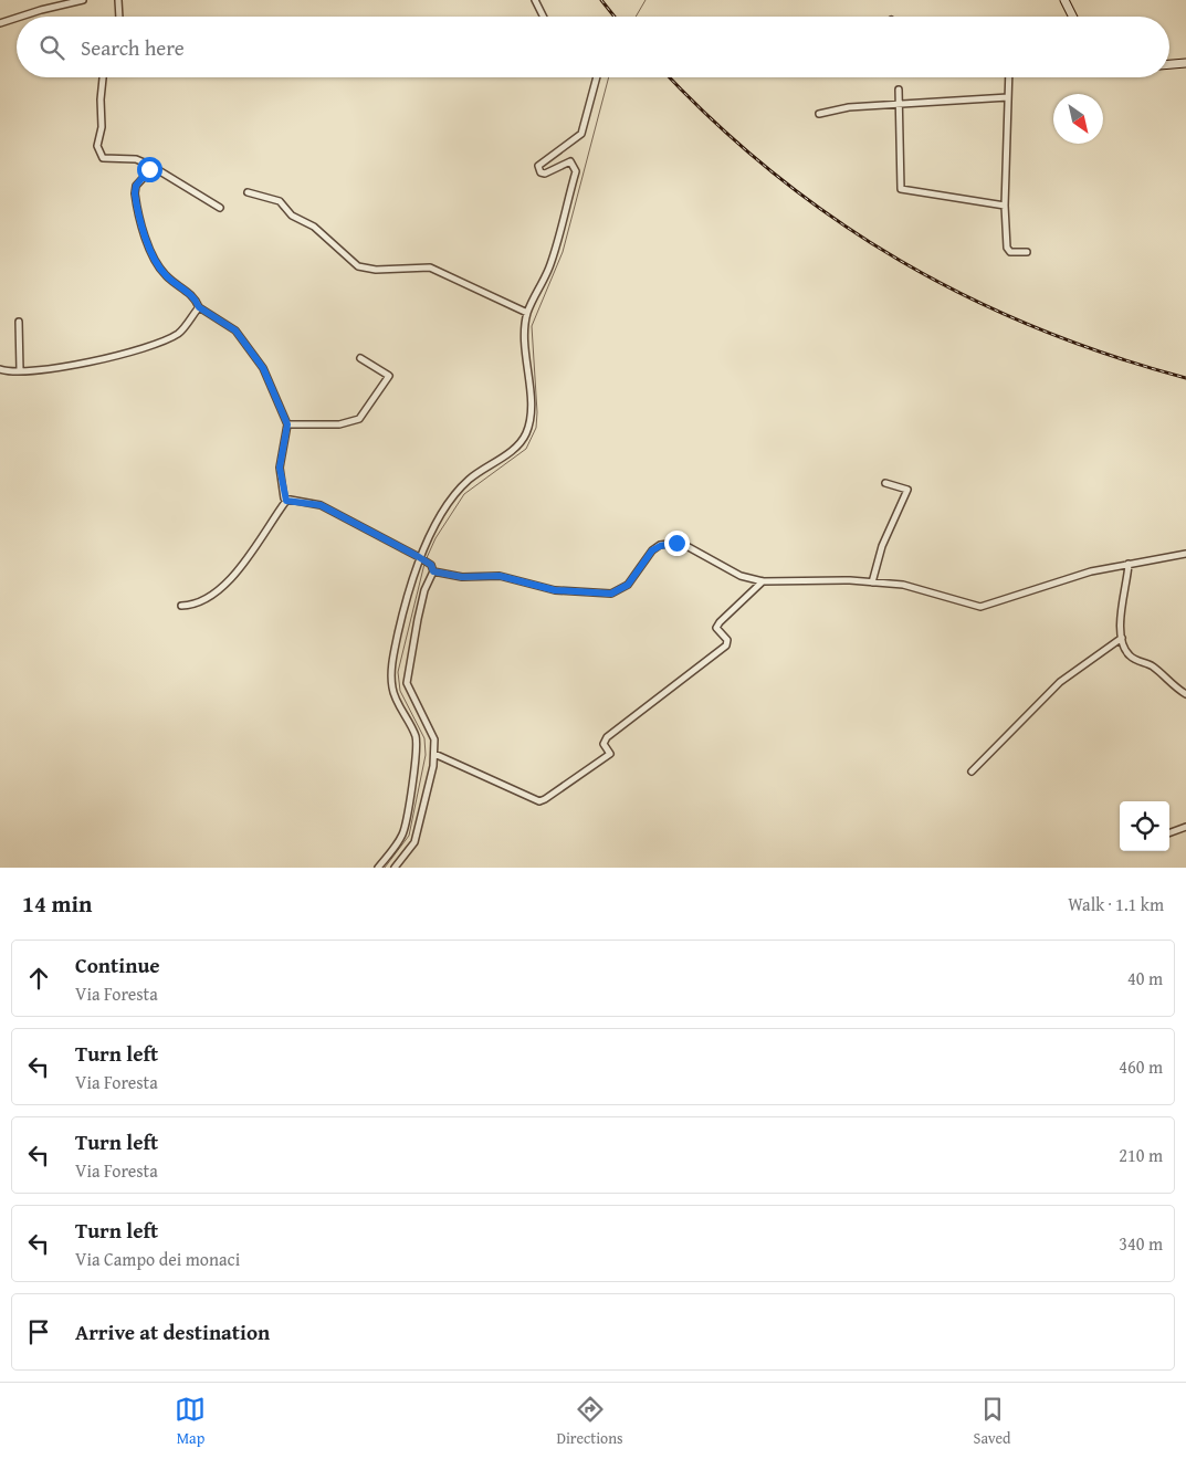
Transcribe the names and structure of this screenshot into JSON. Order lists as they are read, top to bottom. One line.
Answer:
{"north":"bottom right","page":{"search":"Search here","heading":["14 min","Walk · 1.1 km"],"list":[["Continue","Via Foresta","40 m"],["Turn left","Via Foresta","460 m"],["Turn left","Via Foresta","210 m"],["Turn left","Via Campo dei monaci","340 m"],"Arrive at destination"],"nav":["Map","Directions","Saved"]}}
